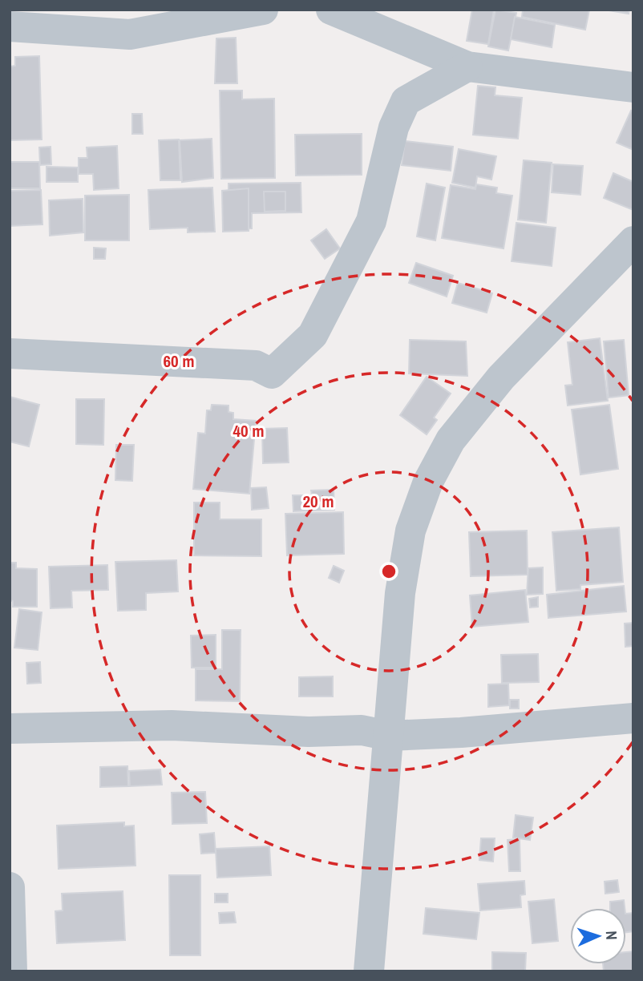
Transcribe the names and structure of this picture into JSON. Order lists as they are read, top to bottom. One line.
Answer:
{"north":"right","rings":["60 m","40 m","20 m"]}
